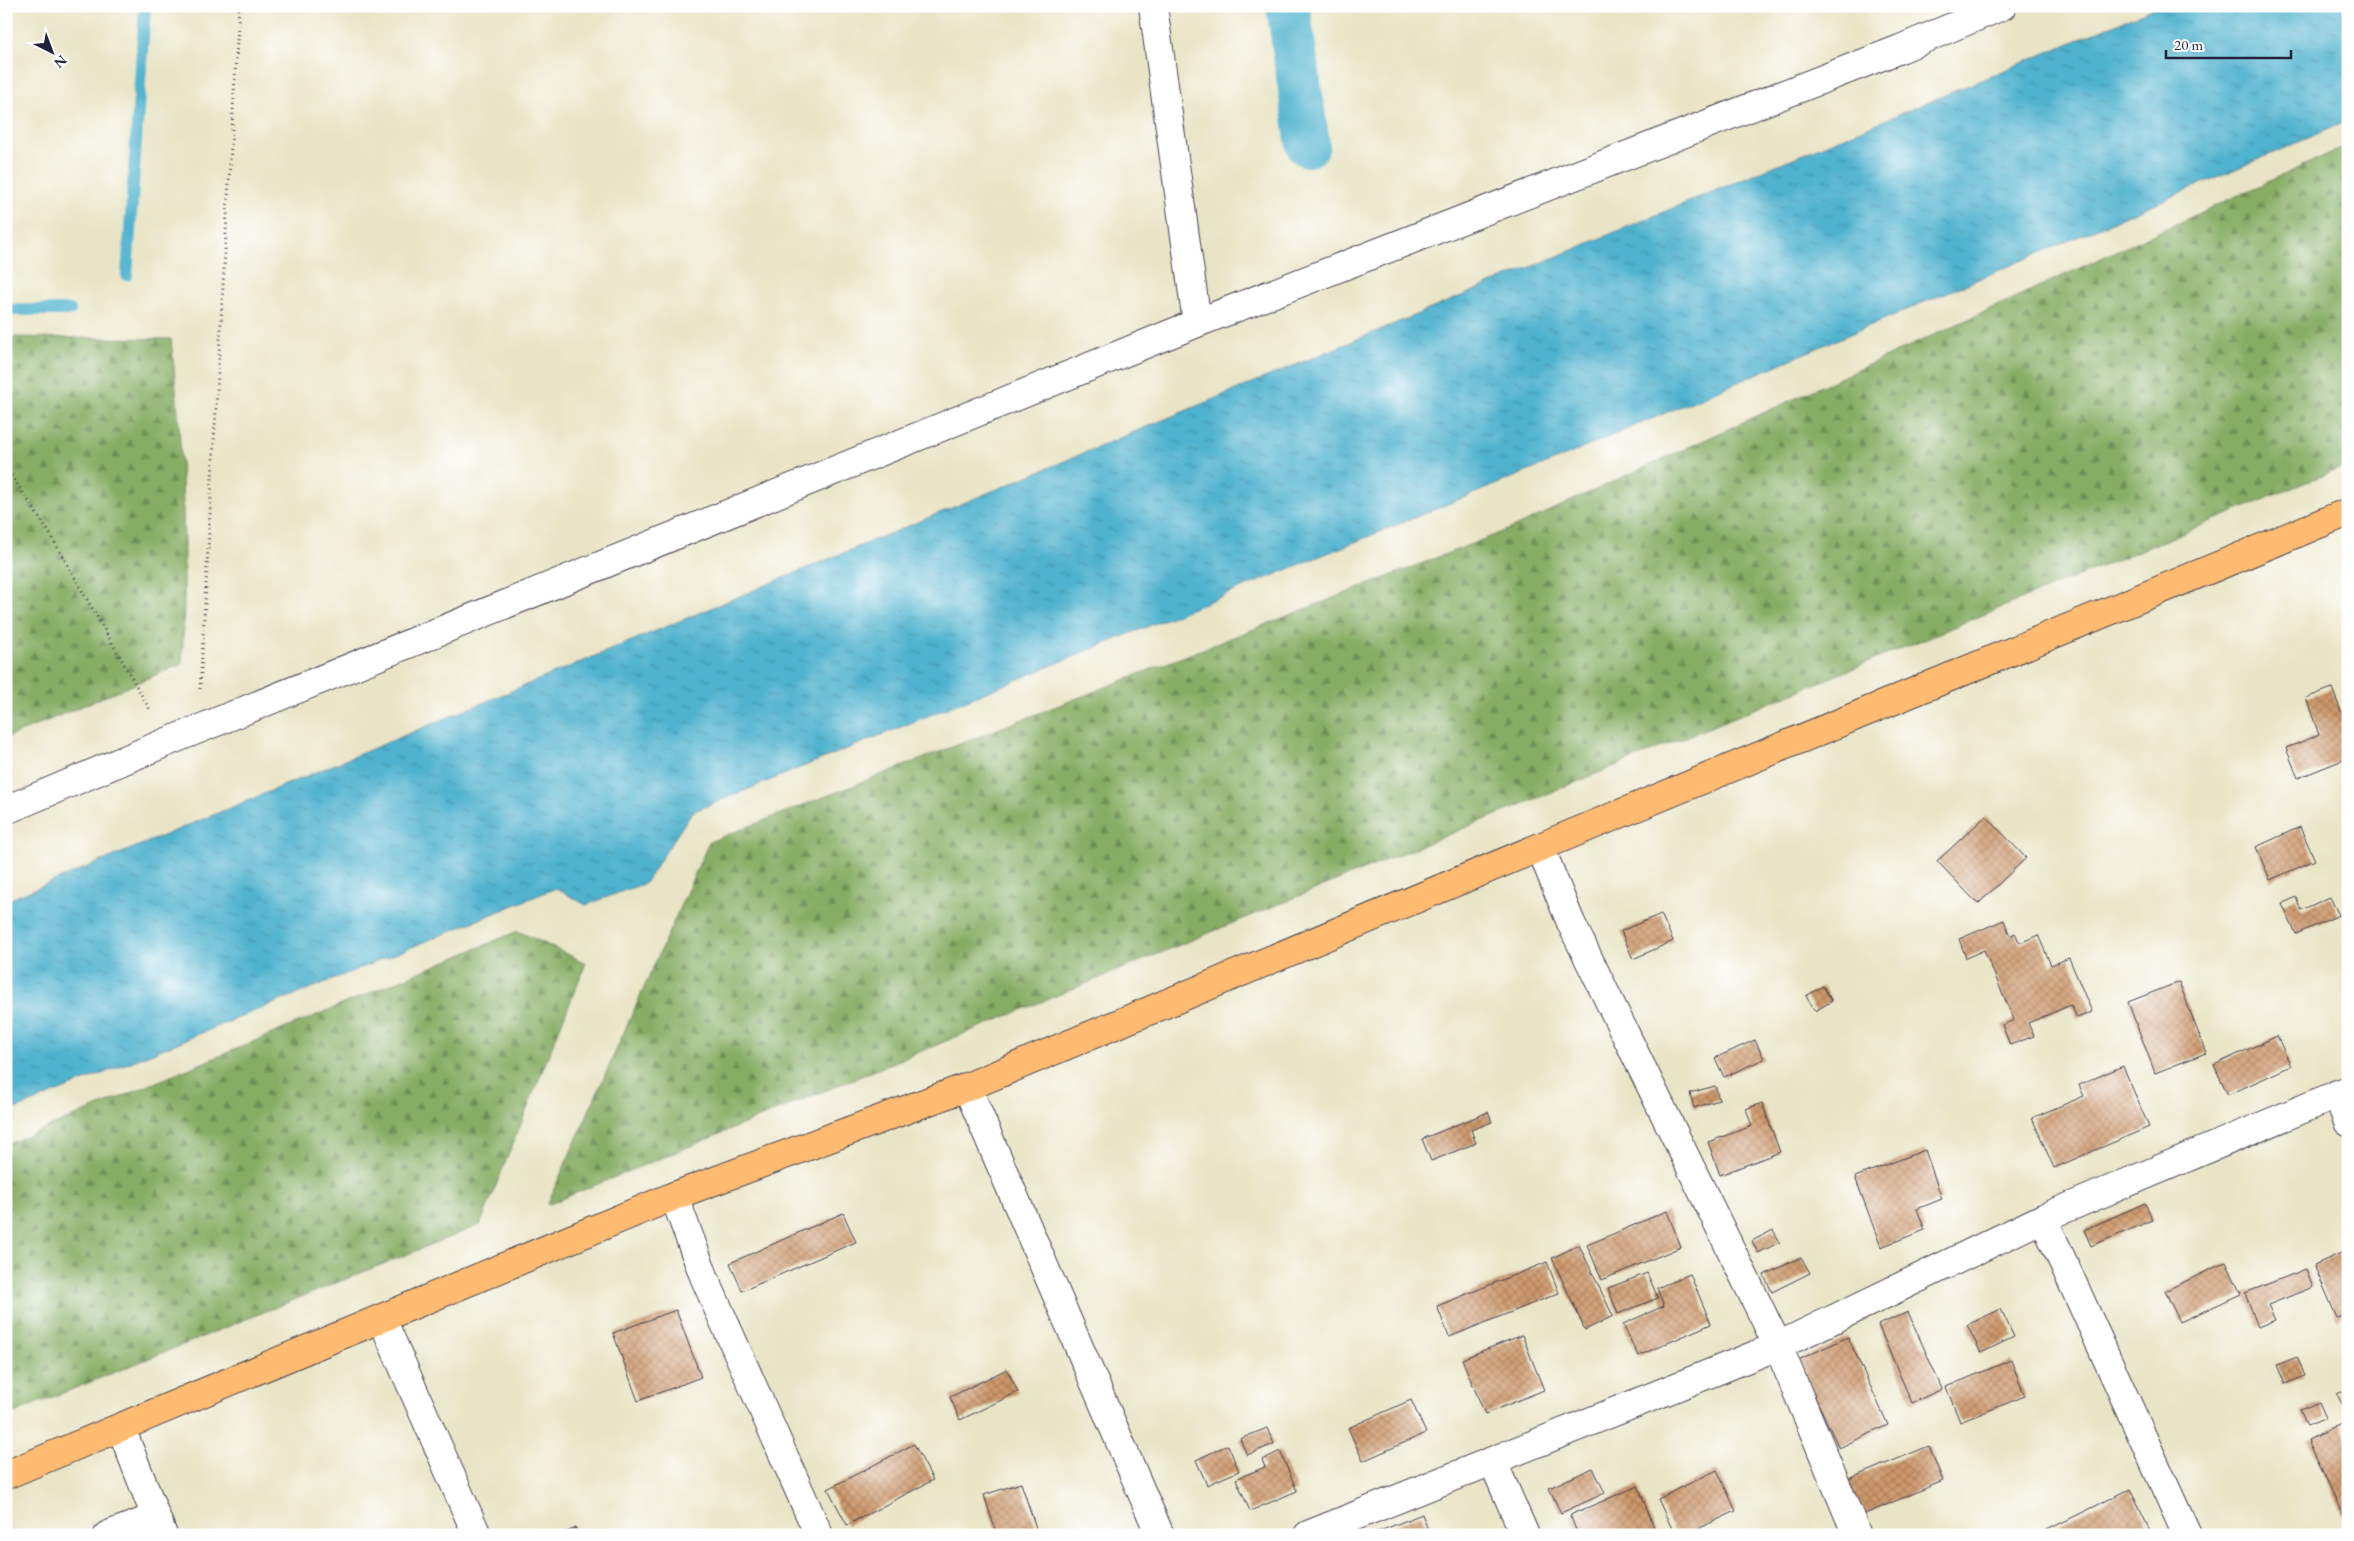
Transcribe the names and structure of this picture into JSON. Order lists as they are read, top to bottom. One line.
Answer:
{"scale_bar":"20 m","north":"bottom right"}
